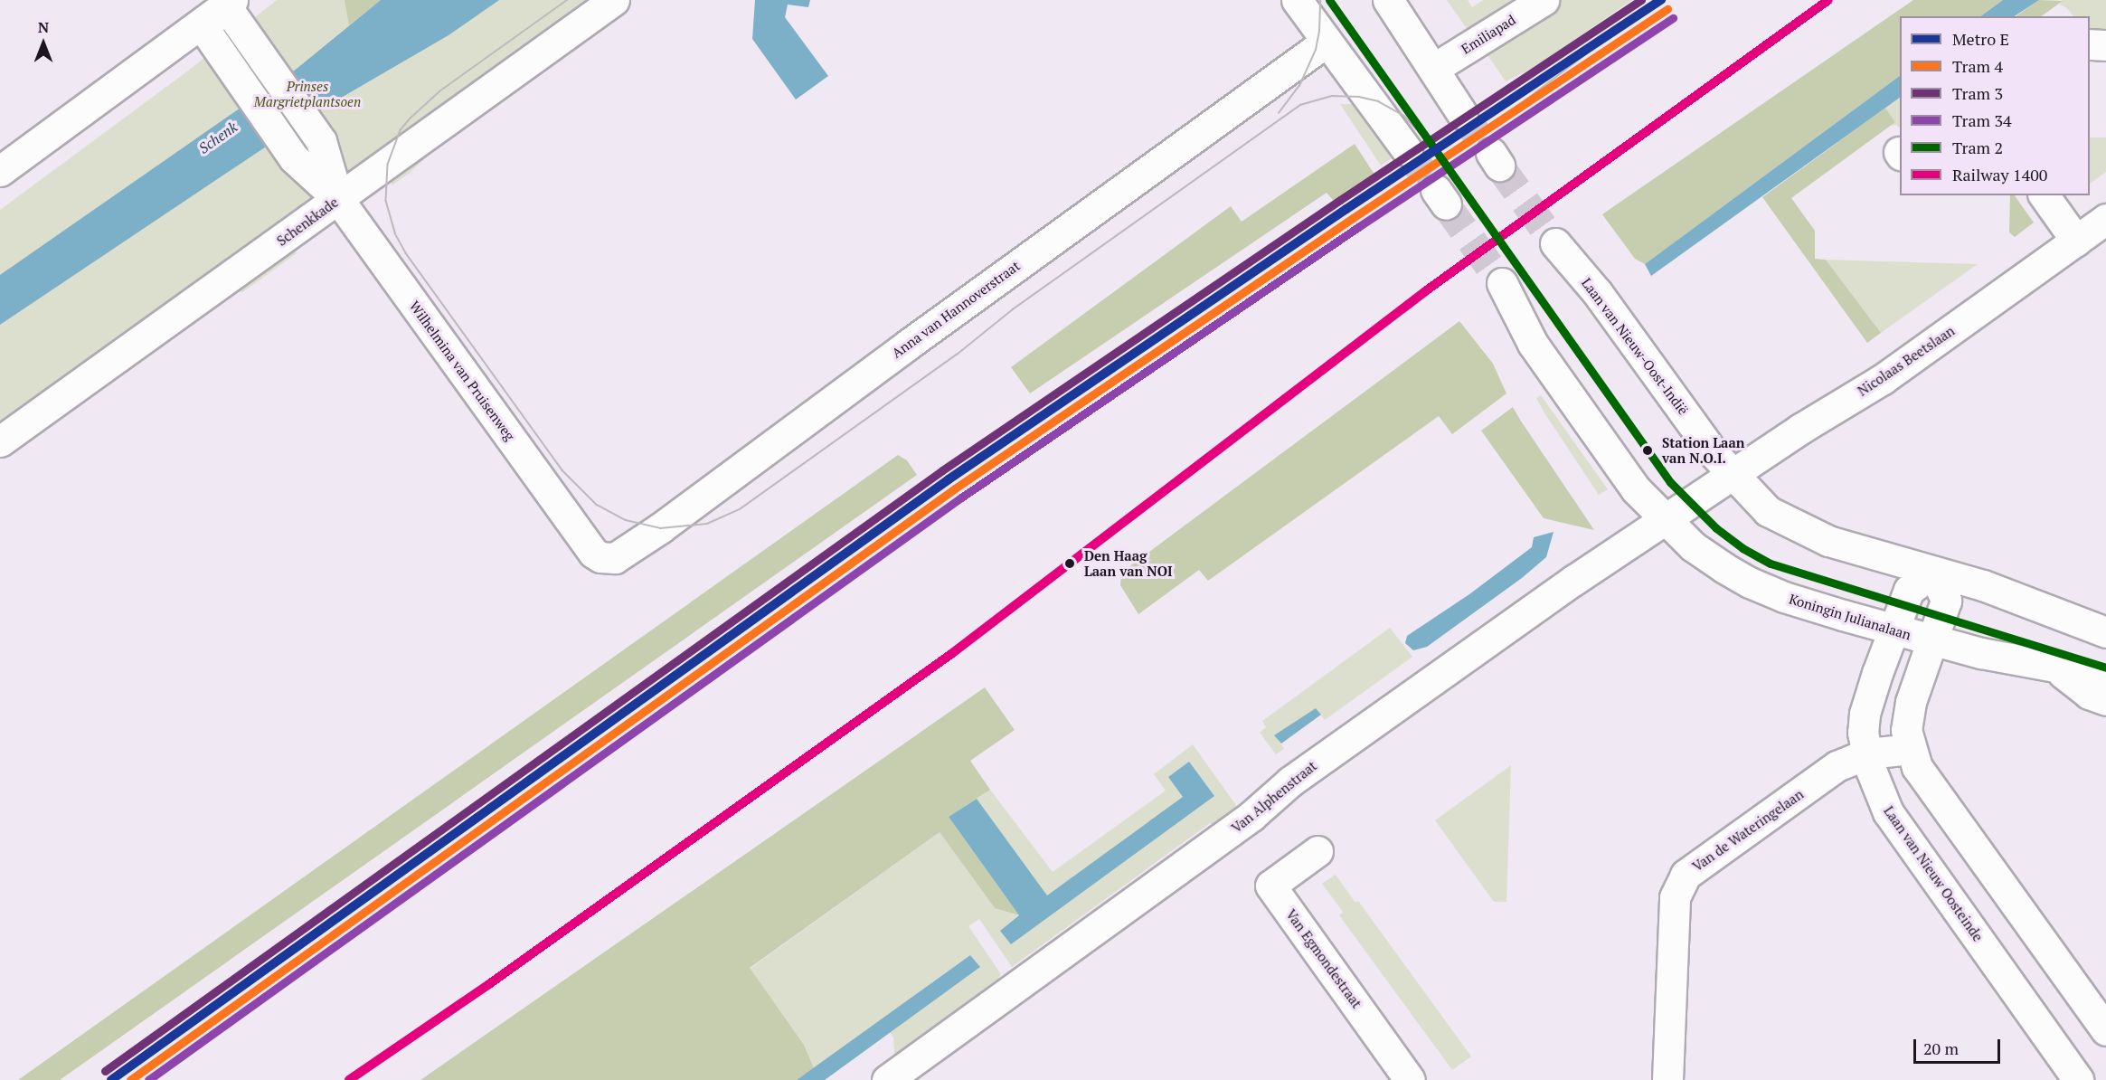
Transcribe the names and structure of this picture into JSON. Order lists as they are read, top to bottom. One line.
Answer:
{"streets":{"street":["Emiliapad","Schenkkade","Anna van Hannoverstraat","Laan van Nieuw-Oost-Indië","Nicolaas Beetslaan","Wilhelmina van Pruisenweg","Koningin Julianalaan","Van Alphenstraat","Van de Wateringelaan","Laan van Nieuw Oosteinde","Van Egmondestraat"]},"crossings":[["Schenkkade","Wilhelmina van Pruisenweg"],["Anna van Hannoverstraat","Wilhelmina van Pruisenweg"],["Laan van Nieuw-Oost-Indië","Nicolaas Beetslaan"],["Nicolaas Beetslaan","Koningin Julianalaan"],["Nicolaas Beetslaan","Van Alphenstraat"],["Koningin Julianalaan","Van Alphenstraat"],["Koningin Julianalaan","Laan van Nieuw Oosteinde"],["Van de Wateringelaan","Laan van Nieuw Oosteinde"]],"water":["Schenk"],"parks":["Prinses Margrietplantsoen"],"places":["Station Laan van N.O.I.","Den Haag Laan van NOI"],"lines":["metro line E","tram line 3","tram line 2","rail line 1400","tram line 4","tram line 34"],"legend":["Metro E","Tram 4","Tram 3","Tram 34","Tram 2","Railway 1400"],"scale_bar":"20 m","north":"top"}
